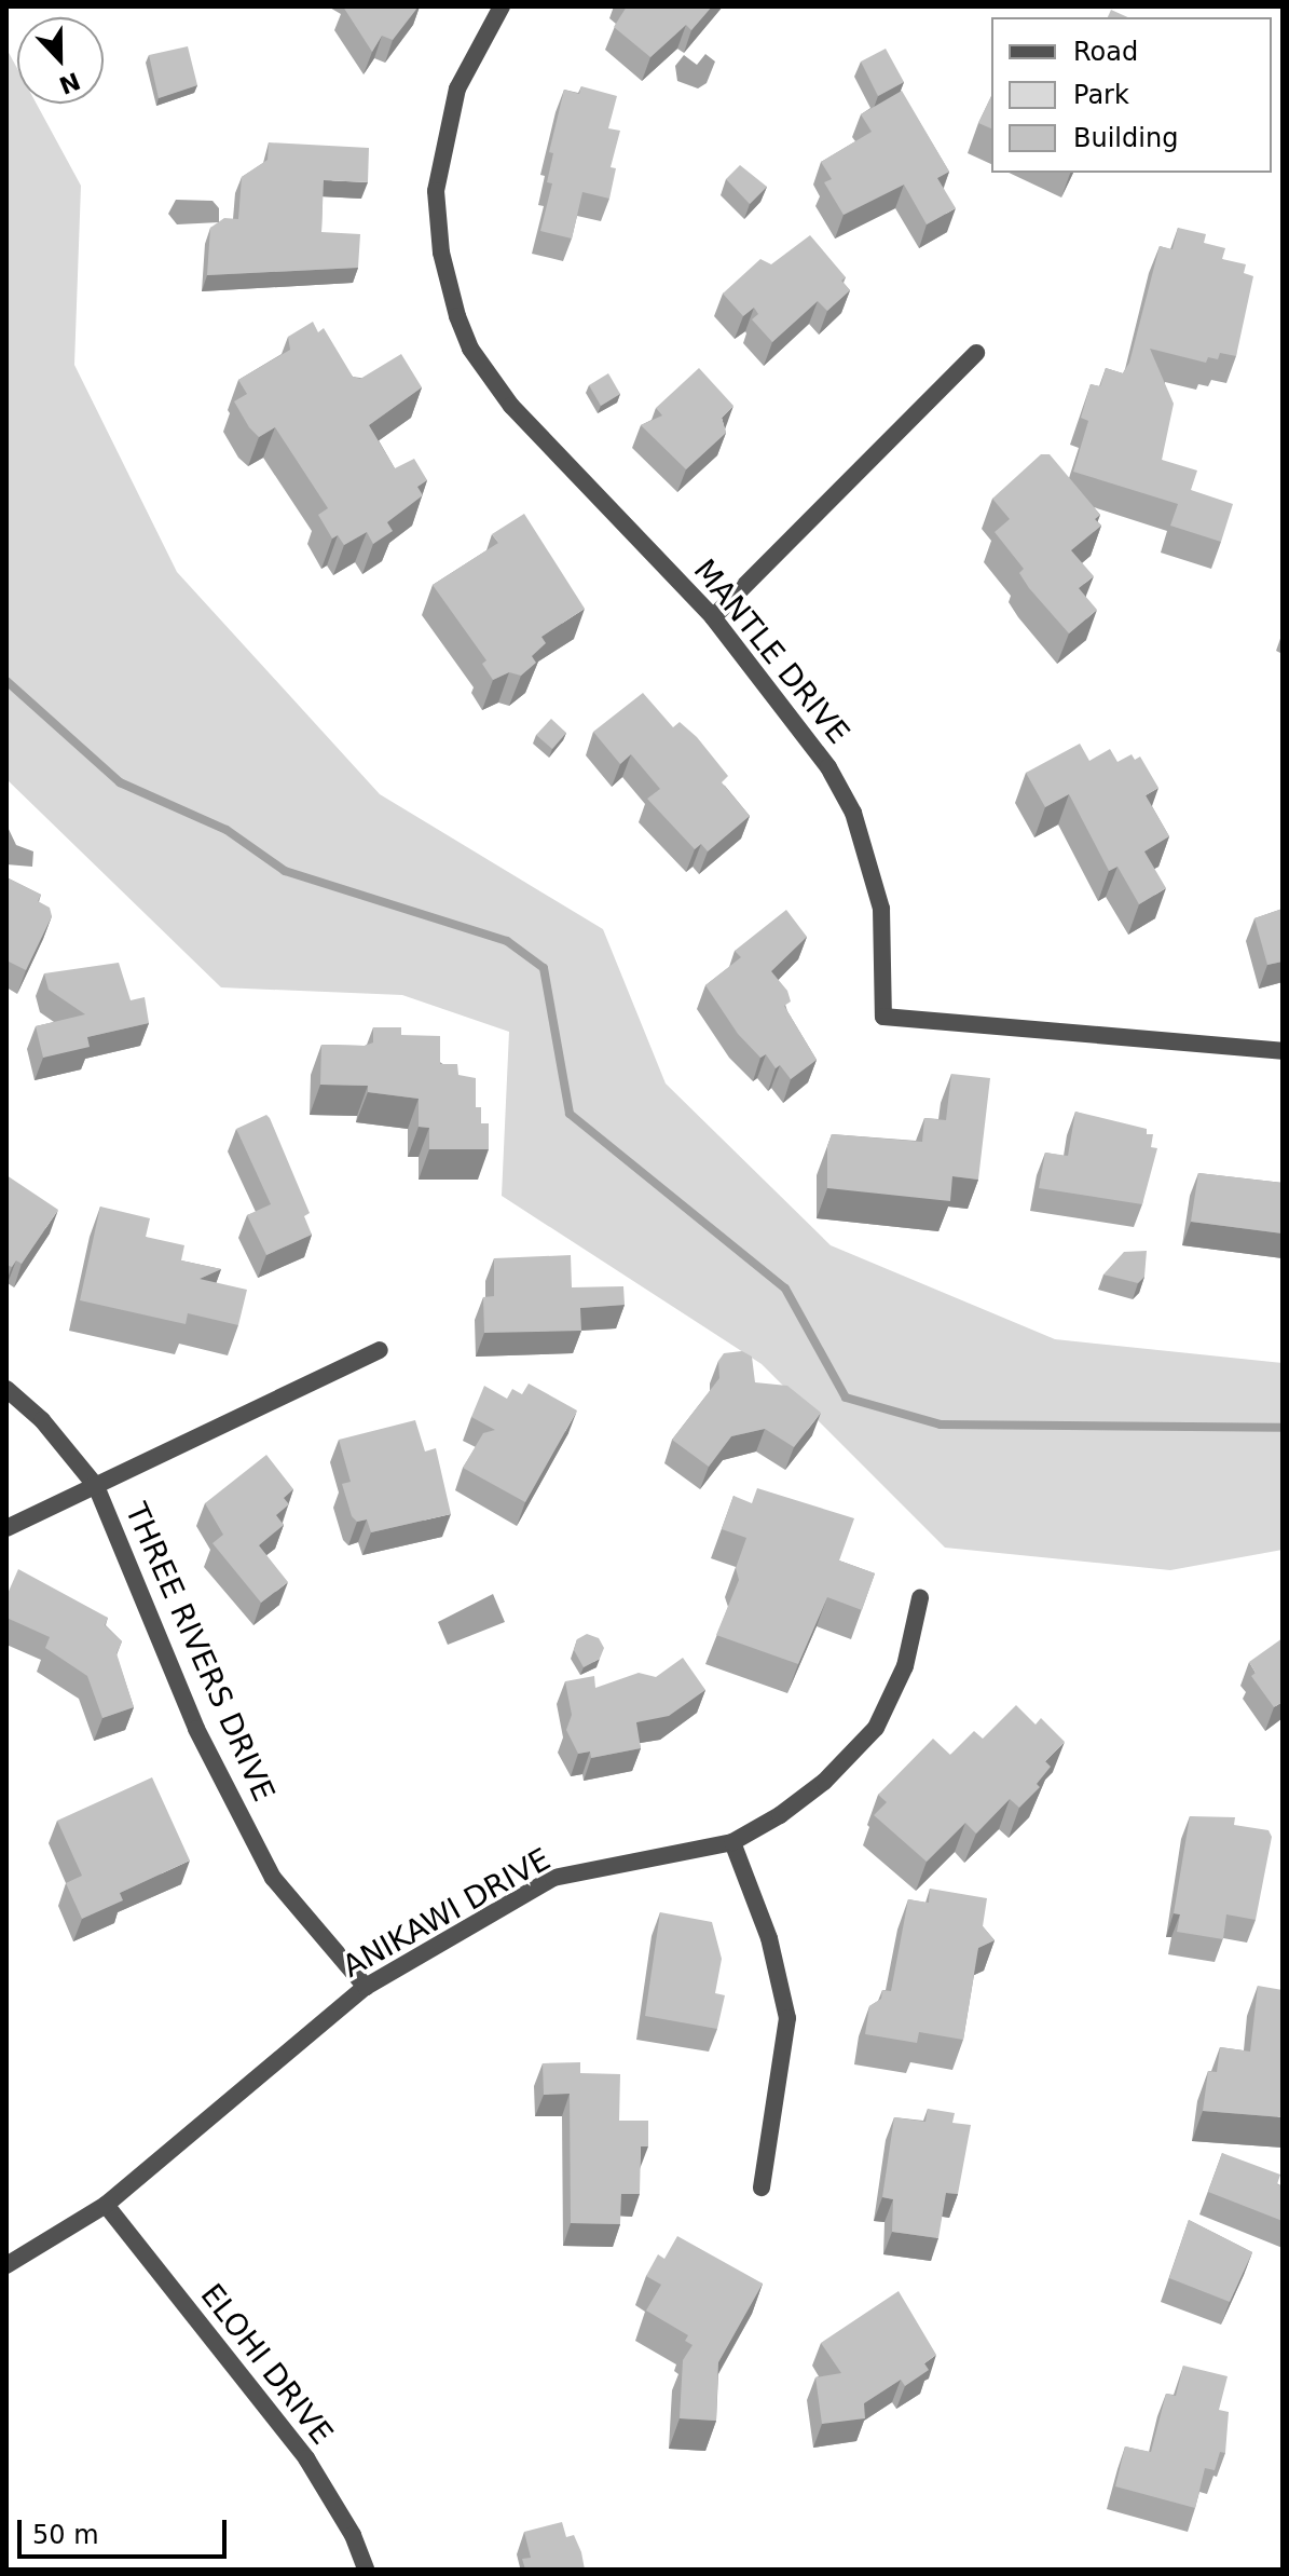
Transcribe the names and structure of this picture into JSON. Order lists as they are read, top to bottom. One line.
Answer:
{"streets":{"street":["MANTLE DRIVE","THREE RIVERS DRIVE","ANIKAWI DRIVE","ELOHI DRIVE"]},"crossings":[["THREE RIVERS DRIVE","ANIKAWI DRIVE"],["ANIKAWI DRIVE","ELOHI DRIVE"]],"legend":["Road","Park","Building"],"scale_bar":"50 m","north":"bottom"}
